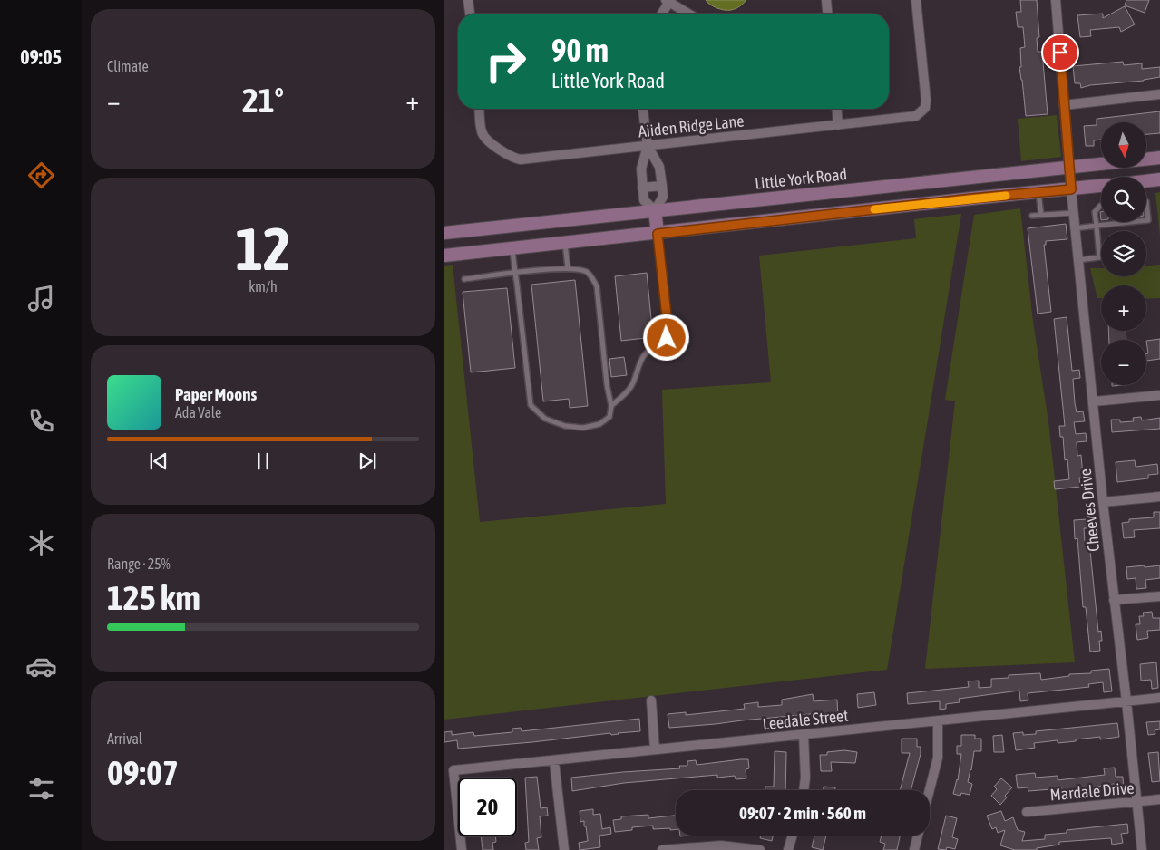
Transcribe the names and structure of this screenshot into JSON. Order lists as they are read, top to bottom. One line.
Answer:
{"streets":{"main road":["Little York Road"],"street":["Aiiden Ridge Lane","Cheeves Drive","Leedale Street","Mardale Drive"]},"crossings":[["Little York Road","Cheeves Drive"],["Cheeves Drive","Leedale Street"],["Cheeves Drive","Mardale Drive"]],"north":"bottom","page":{"tabs":"09:05","tile":["Climate",["12","km/h"],["Range · 25%","125 km"],["Arrival","09:07"]],"turn":["90 m","Little York Road"],"heat":["−","21°","+"],"map_buttons":["+","−"],"song":["Paper Moons","Ada Vale"],"limit":"20","trip":"09:07 · 2 min · 560 m"}}
